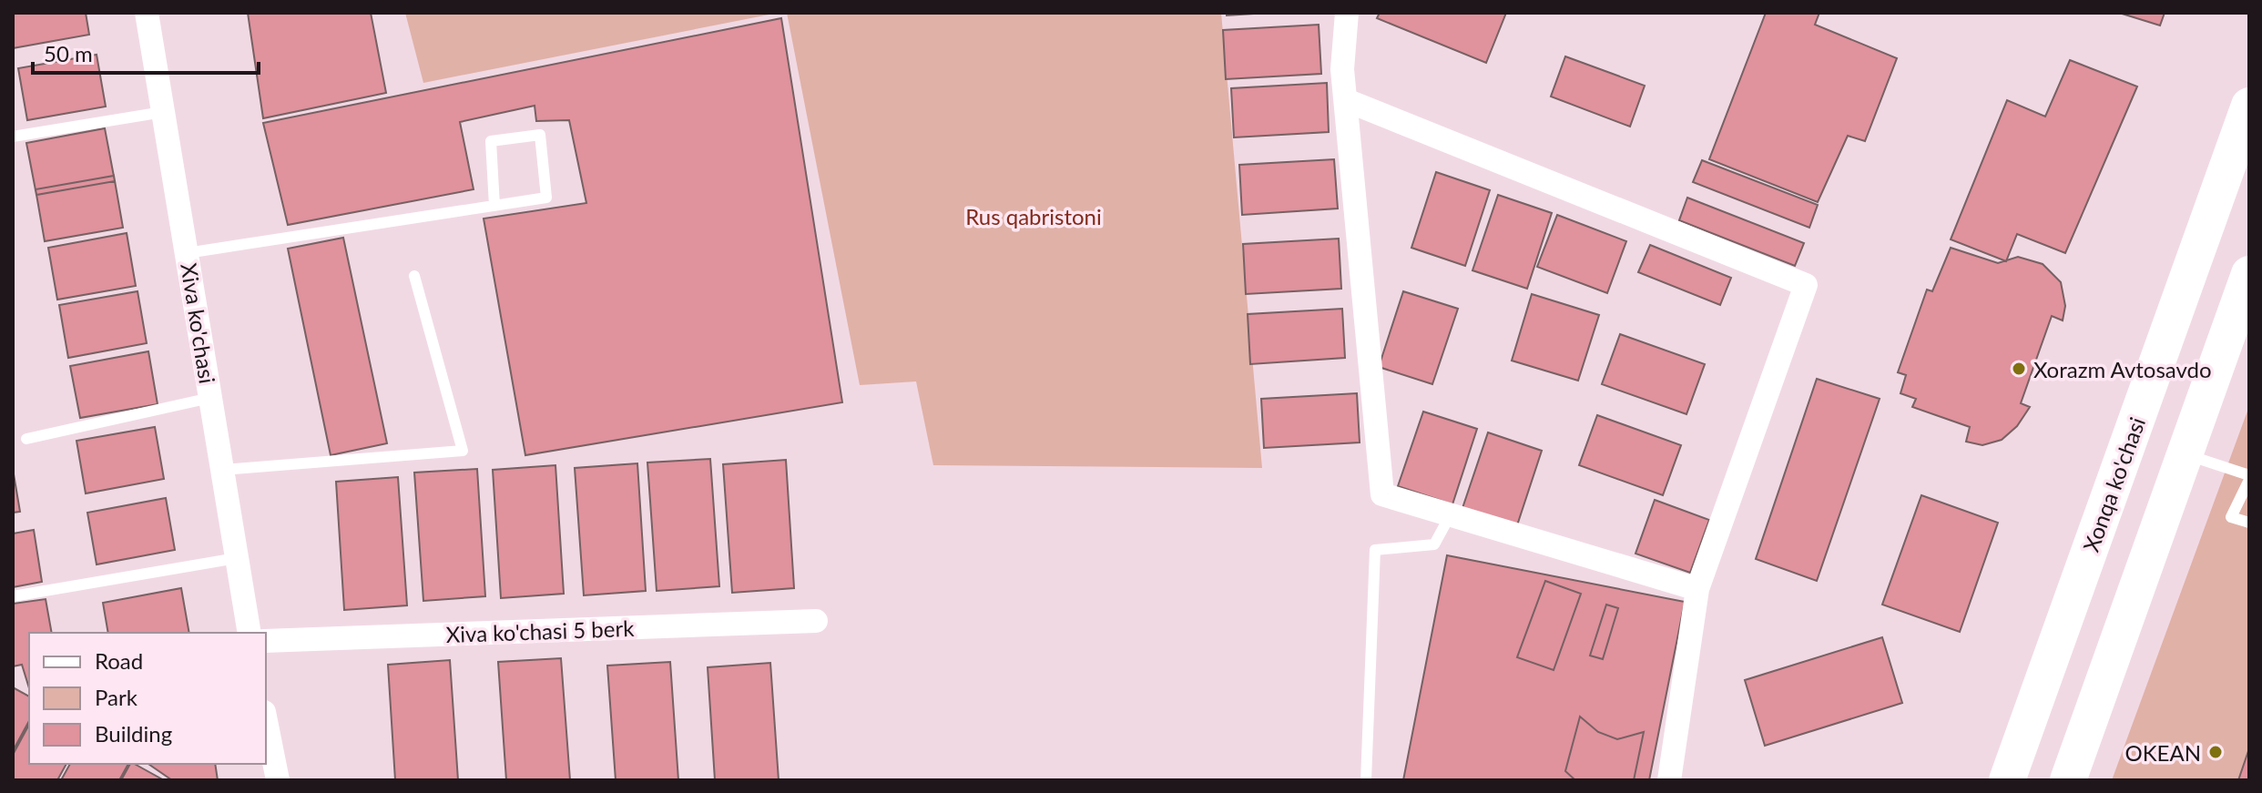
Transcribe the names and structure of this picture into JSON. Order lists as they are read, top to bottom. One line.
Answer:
{"streets":{"main road":["Xonqa ko'chasi"],"street":["Xiva ko'chasi","Xiva ko'chasi 5 berk"]},"parks":["Rus qabristoni"],"places":["Xorazm Avtosavdo","OKEAN"],"legend":["Road","Park","Building"],"scale_bar":"50 m"}
